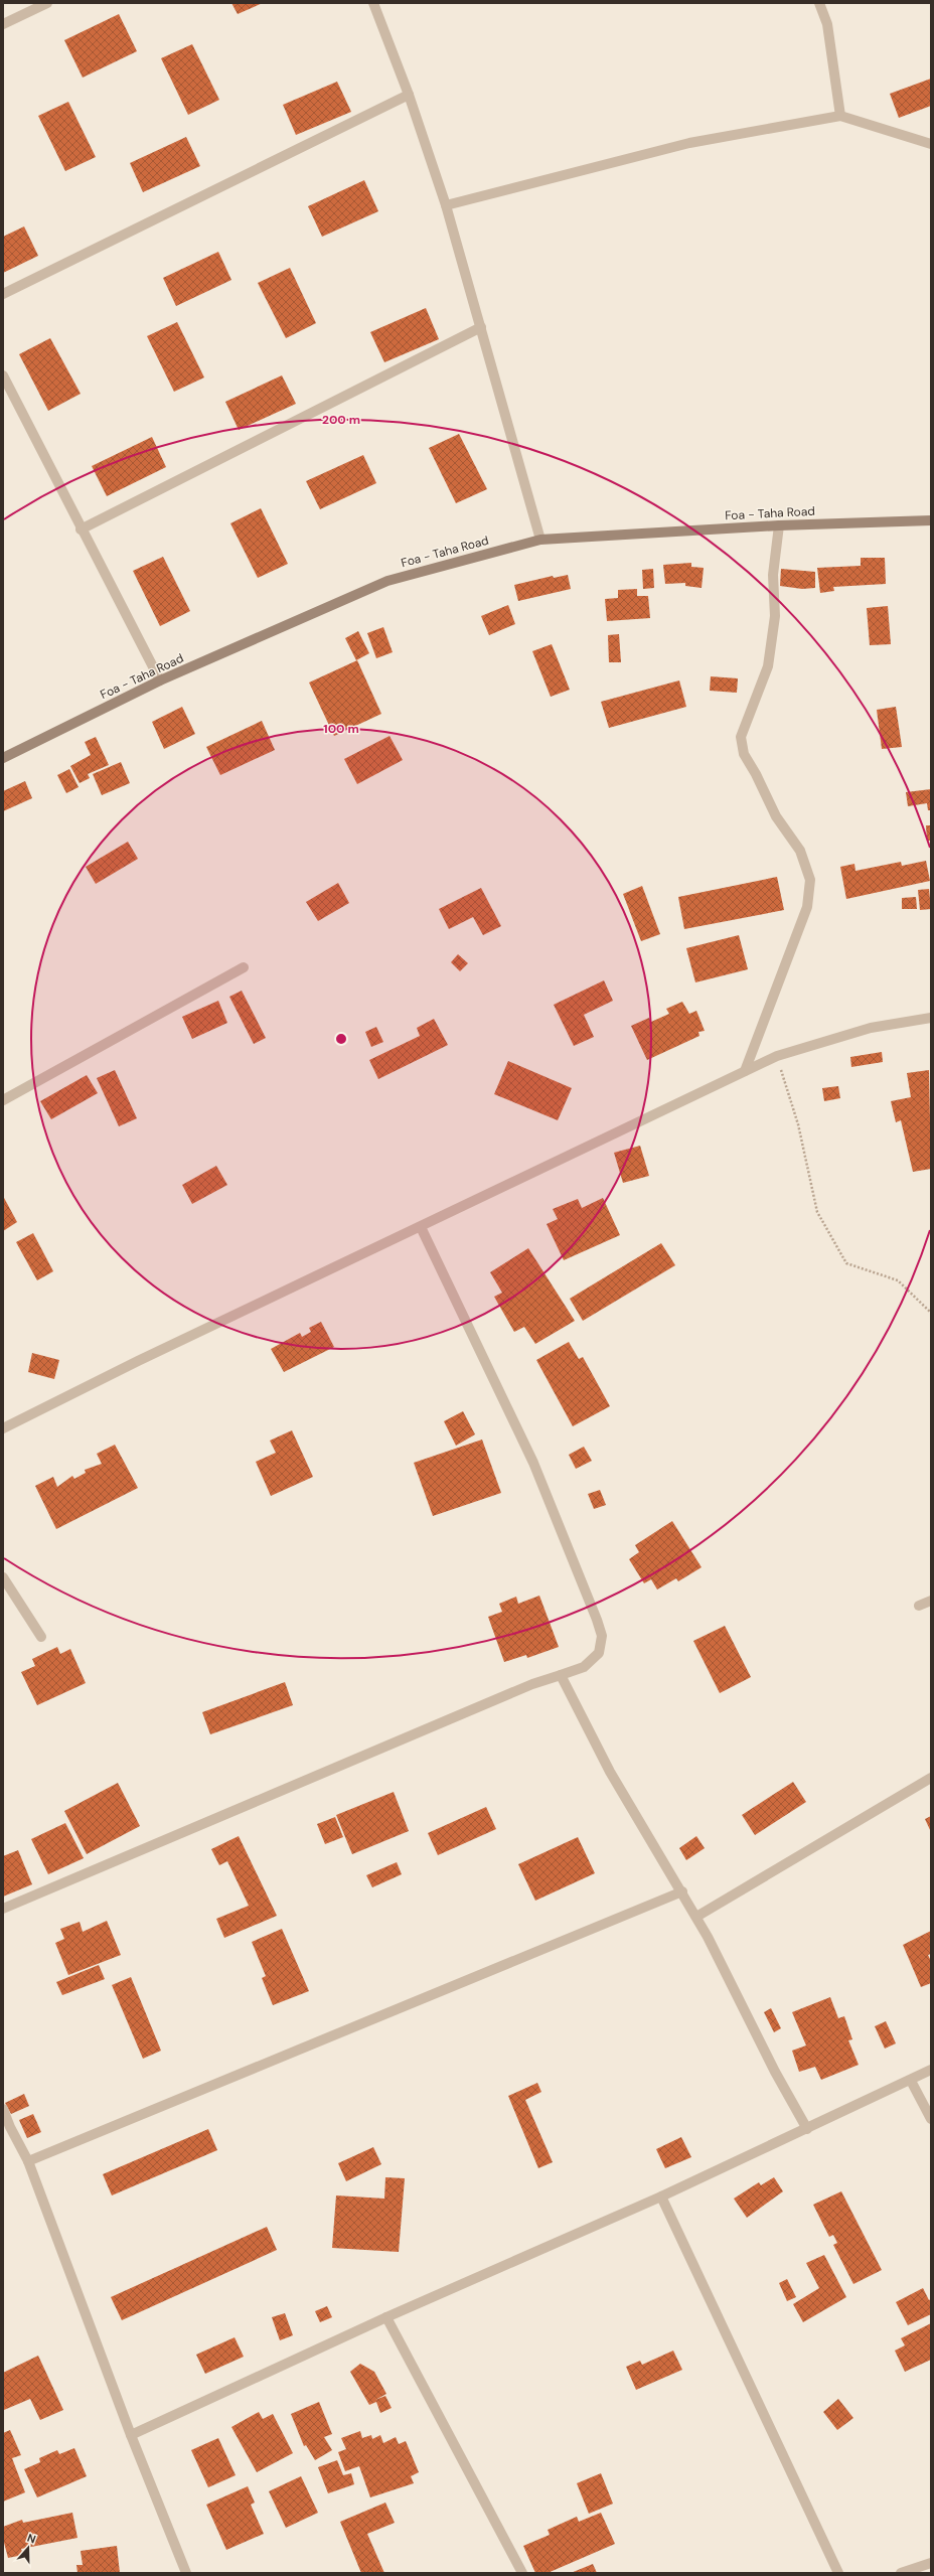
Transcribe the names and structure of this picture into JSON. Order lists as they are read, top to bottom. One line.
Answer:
{"streets":{"street":["Foa - Taha Road"]},"north":"top","rings":["200 m","100 m"]}
